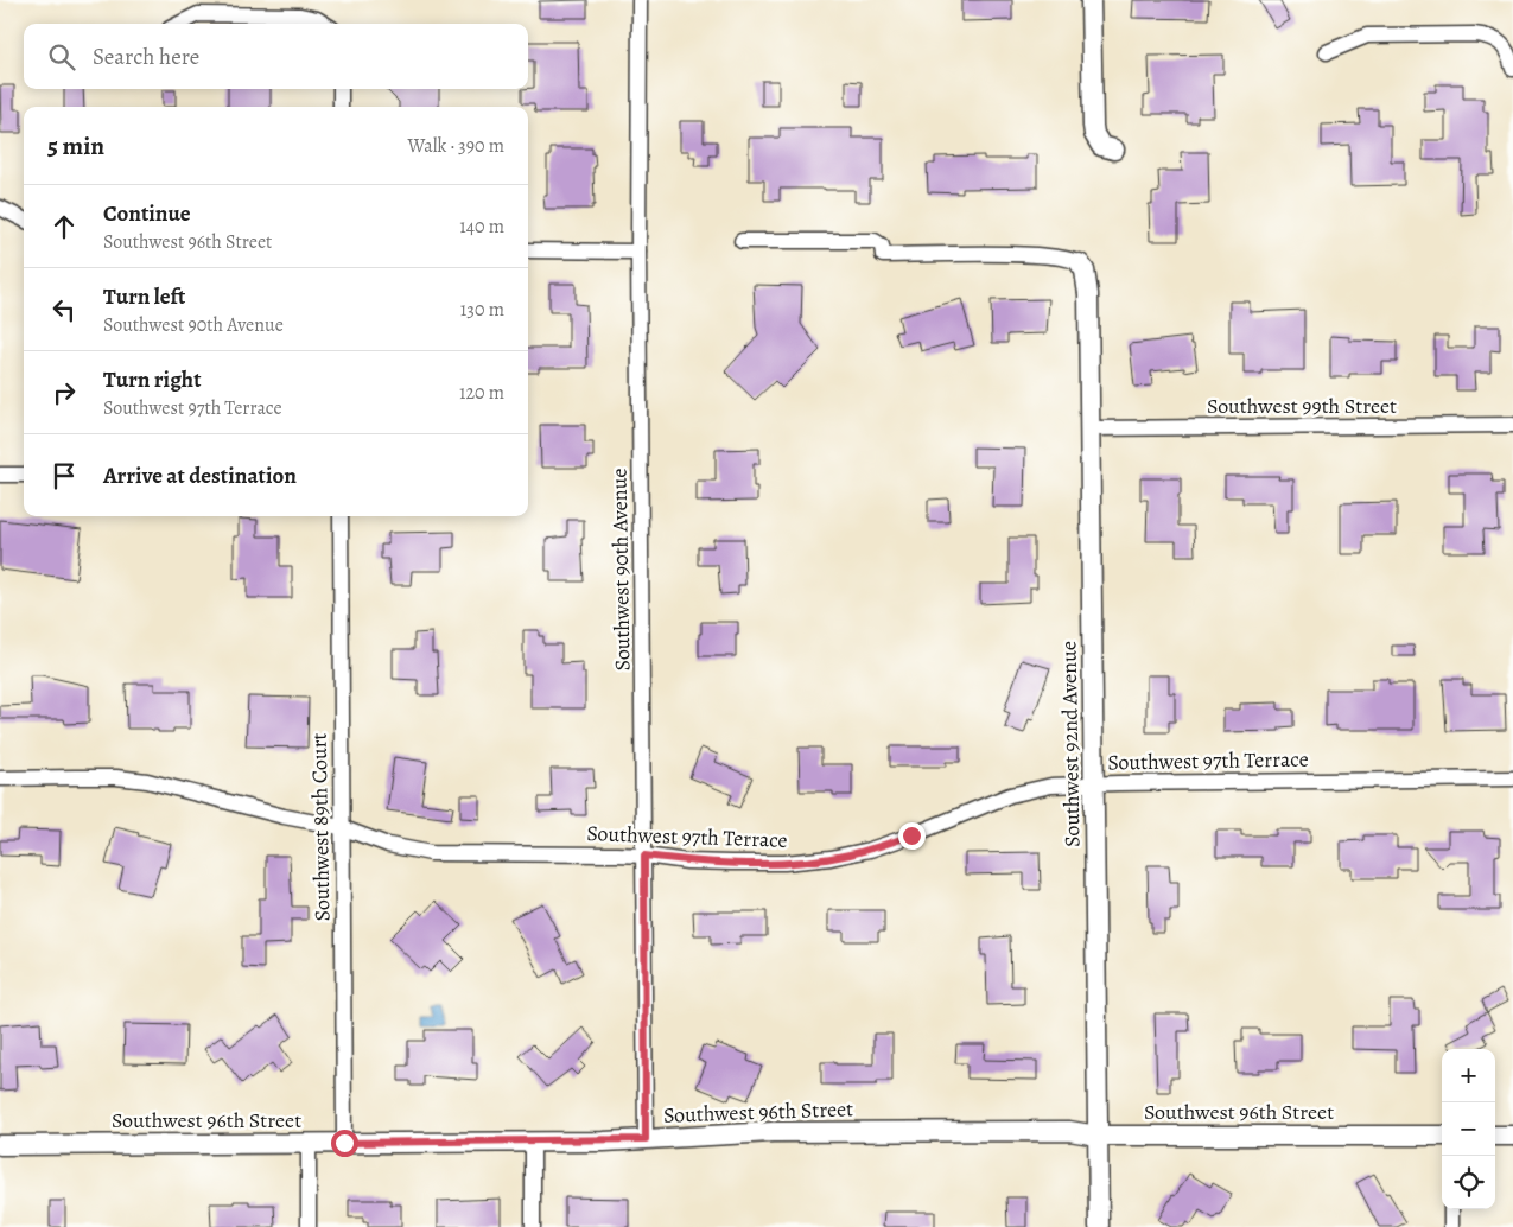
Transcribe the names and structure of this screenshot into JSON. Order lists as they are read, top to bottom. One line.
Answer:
{"streets":{"street":["Southwest 99th Street","Southwest 90th Avenue","Southwest 92nd Avenue","Southwest 97th Terrace","Southwest 89th Court","Southwest 96th Street"]},"crossings":[["Southwest 99th Street","Southwest 92nd Avenue"],["Southwest 90th Avenue","Southwest 97th Terrace"],["Southwest 90th Avenue","Southwest 96th Street"],["Southwest 92nd Avenue","Southwest 97th Terrace"],["Southwest 92nd Avenue","Southwest 96th Street"],["Southwest 97th Terrace","Southwest 89th Court"],["Southwest 89th Court","Southwest 96th Street"]],"page":{"search":"Search here","heading":["5 min","Walk · 390 m"],"list":[["Continue","Southwest 96th Street","140 m"],["Turn left","Southwest 90th Avenue","130 m"],["Turn right","Southwest 97th Terrace","120 m"],"Arrive at destination"],"map_buttons":["+","−"]}}
